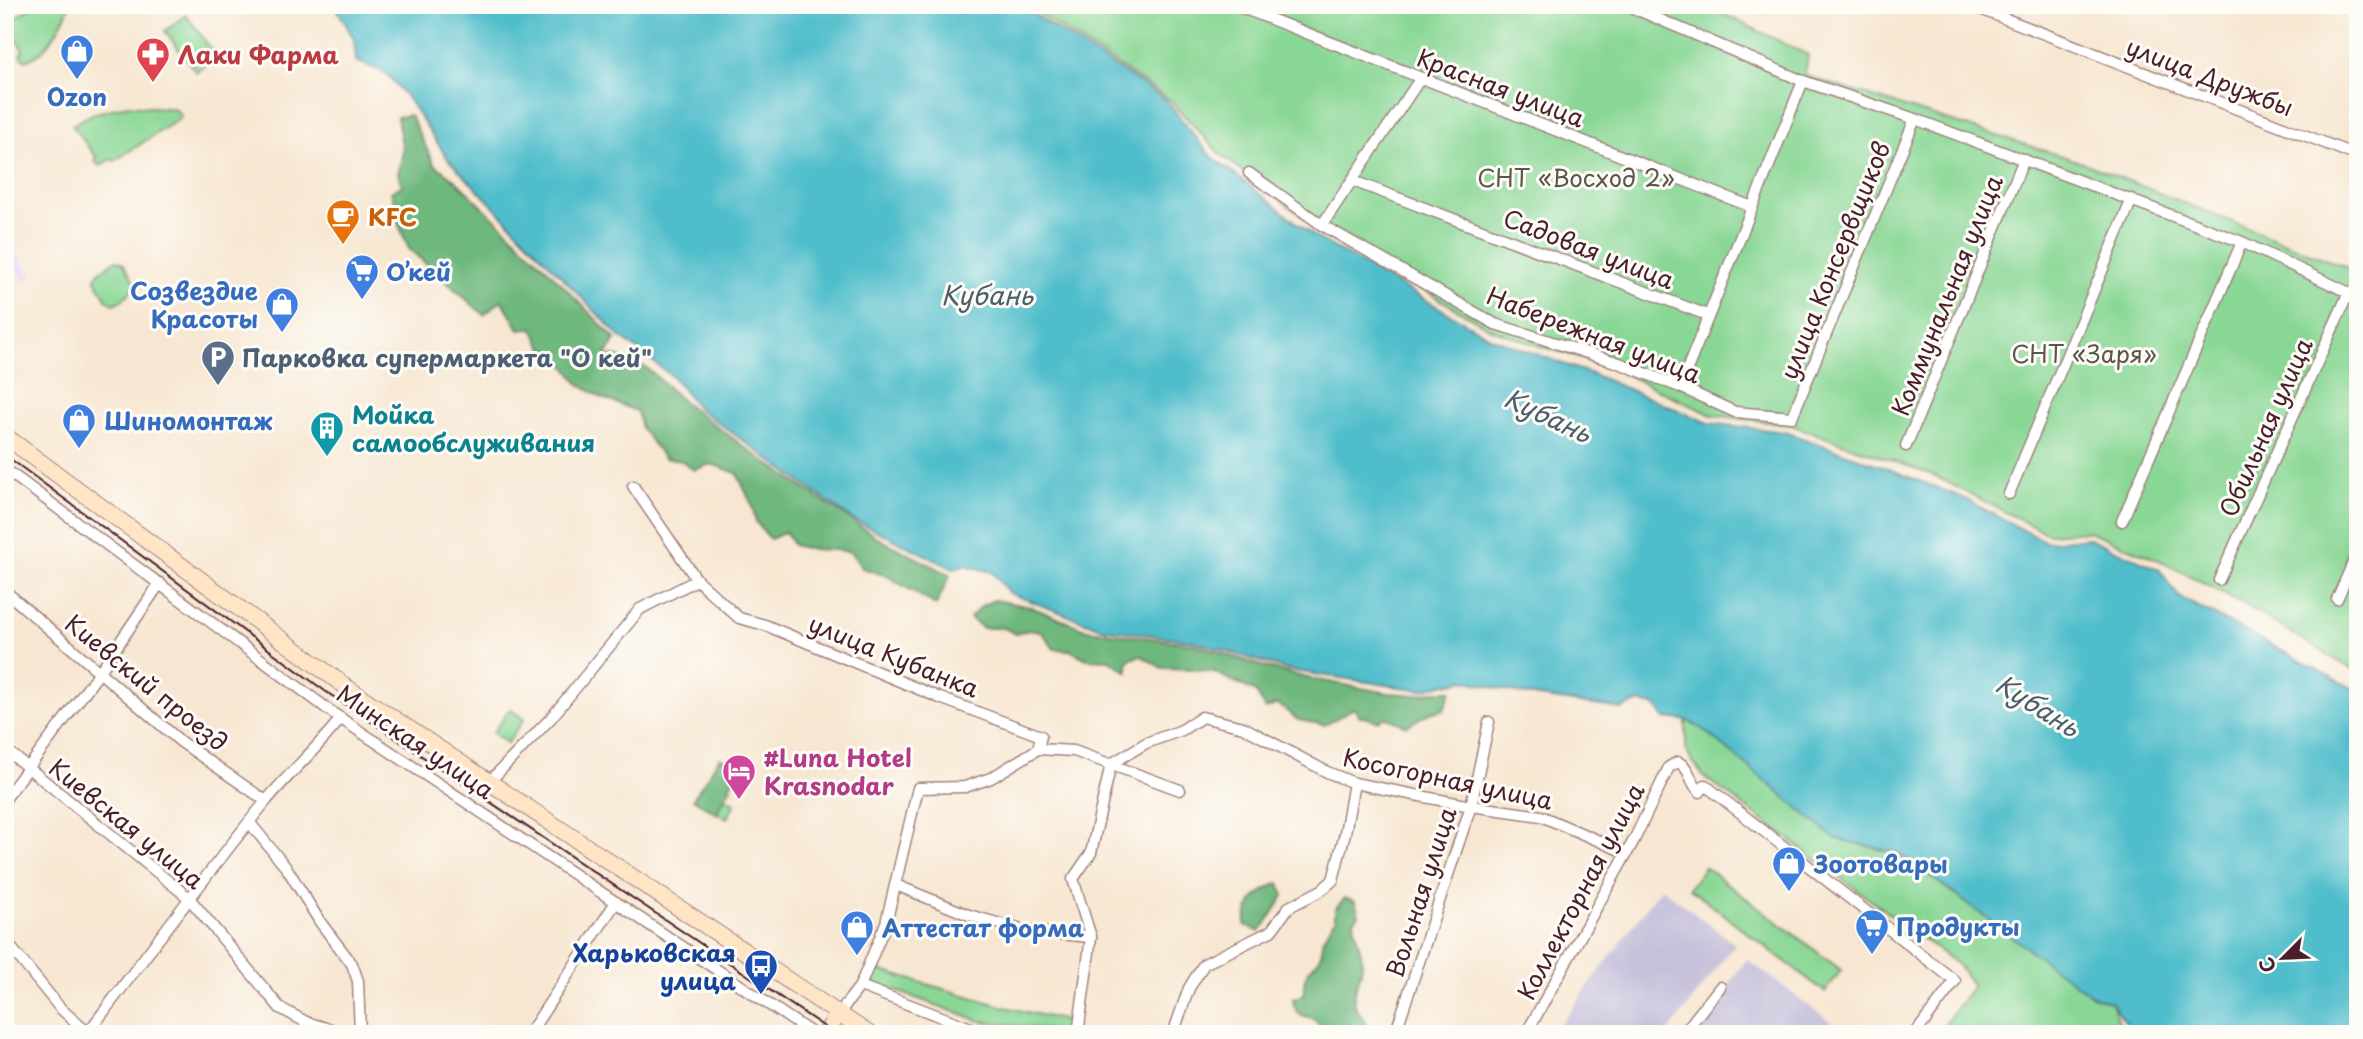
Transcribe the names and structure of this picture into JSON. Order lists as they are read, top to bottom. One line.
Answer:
{"streets":{"main road":["Минская улица"],"street":["улица Дружбы","Красная улица","Садовая улица","улица Консервщиков","Коммунальная улица","Набережная улица","Обильная улица","улица Кубанка","Киевский проезд","Косогорная улица","Киевская улица","Коллекторная улица","Вольная улица"]},"crossings":[["улица Консервщиков","Набережная улица"],["улица Кубанка","Минская улица"],["Косогорная улица","Коллекторная улица"],["Косогорная улица","Вольная улица"]],"water":["Кубань"],"parks":["СНТ «Восход 2»","СНТ «Заря»"],"places":{"shop":["Ozon","Созвездие Красоты","Шиномонтаж","Зоотовары","Аттестат форма"],"pharmacy":["Лаки Фарма"],"cafe":["KFC"],"supermarket":["О’кей","Продукты"],"parking":["Парковка супермаркета \"О кей\""],"building":["Мойка самообслуживания"],"hotel":["#Luna Hotel Krasnodar"],"bus stop":["Харьковская улица"]},"north":"bottom left"}
